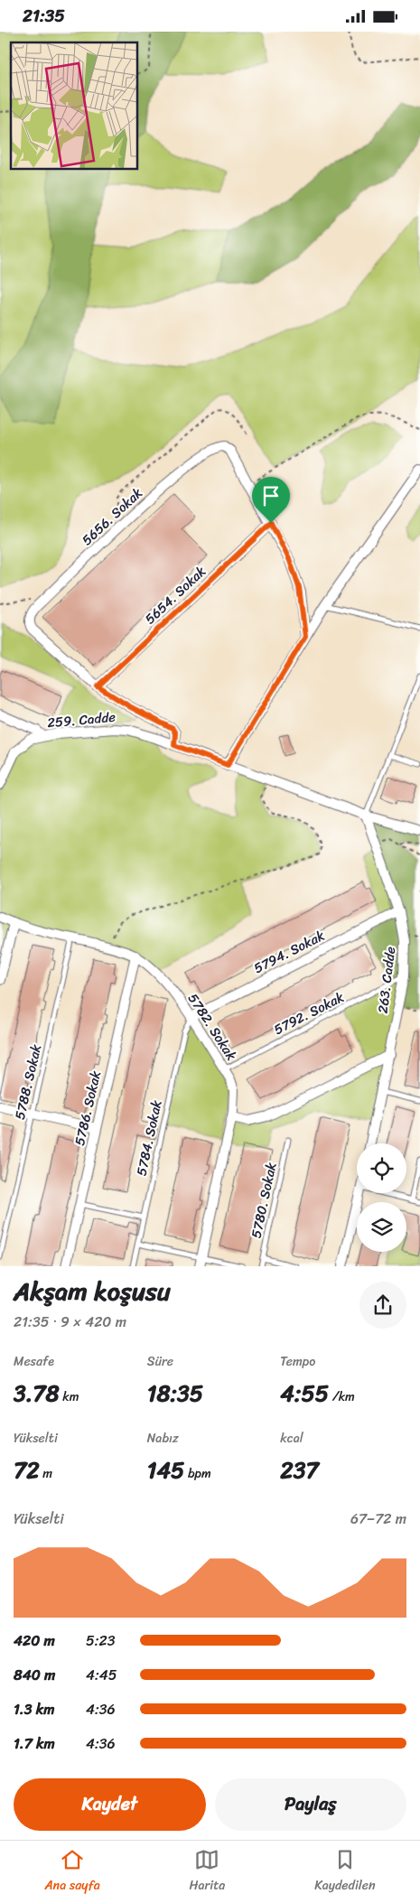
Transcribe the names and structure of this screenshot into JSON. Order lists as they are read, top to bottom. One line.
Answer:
{"streets":{"street":["5656. Sokak","5654. Sokak","259. Cadde","5794. Sokak","263. Cadde","5782. Sokak","5786. Sokak"],"lane":["5792. Sokak","5788. Sokak","5784. Sokak","5780. Sokak"]},"crossings":[["5656. Sokak","5654. Sokak"],["259. Cadde","263. Cadde"],["5794. Sokak","263. Cadde"],["5794. Sokak","5782. Sokak"],["5794. Sokak","5784. Sokak"],["263. Cadde","5792. Sokak"],["5792. Sokak","5782. Sokak"],["5782. Sokak","5788. Sokak"],["5782. Sokak","5786. Sokak"],["5782. Sokak","5784. Sokak"]],"page":{"status":"21:35","heading":["Akşam koşusu","21:35 · 9 × 420 m"],"stats":[["Mesafe","3.78 km"],["Süre","18:35"],["Tempo","4:55 /km"],["Yükselti","72 m"],["Nabız","145 bpm"],["kcal","237"]],"chart":["Yükselti","67–72 m"],"list":[{"name":"420 m","note":"5:23"},{"name":"840 m","note":"4:45"},{"name":"1.3 km","note":"4:36"},{"name":"1.7 km","note":"4:36"}],"buttons":["Kaydet","Paylaş"],"tabs":["Ana sayfa","Harita","Kaydedilen"]}}
